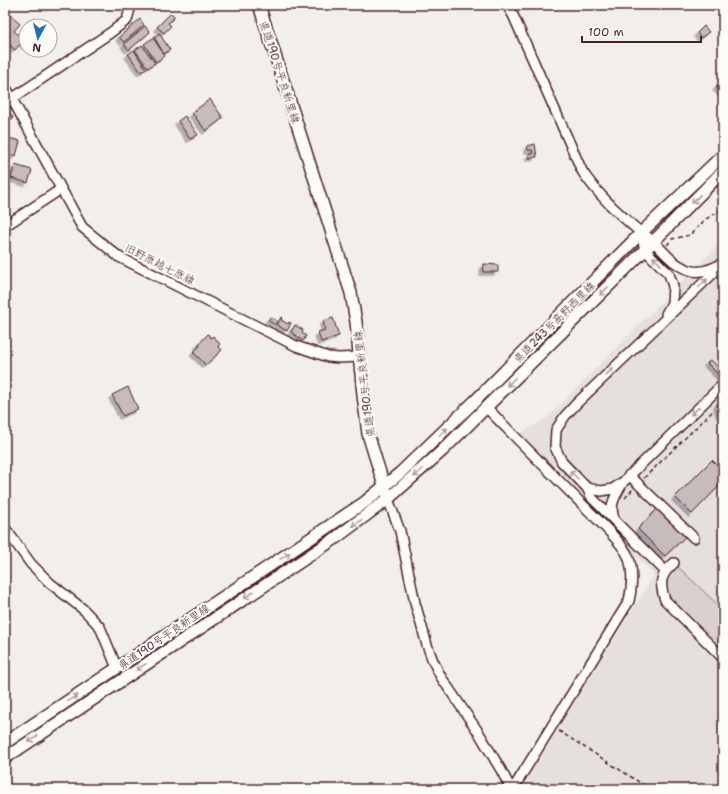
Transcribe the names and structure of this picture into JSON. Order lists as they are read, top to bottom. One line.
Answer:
{"streets":{"main road":["県道190号平良新里線","県道243号高野西里線"],"street":["旧野原越七原線"]},"crossings":[["県道190号平良新里線","旧野原越七原線"],["県道190号平良新里線","県道243号高野西里線"]],"scale_bar":"100 m","north":"bottom"}
